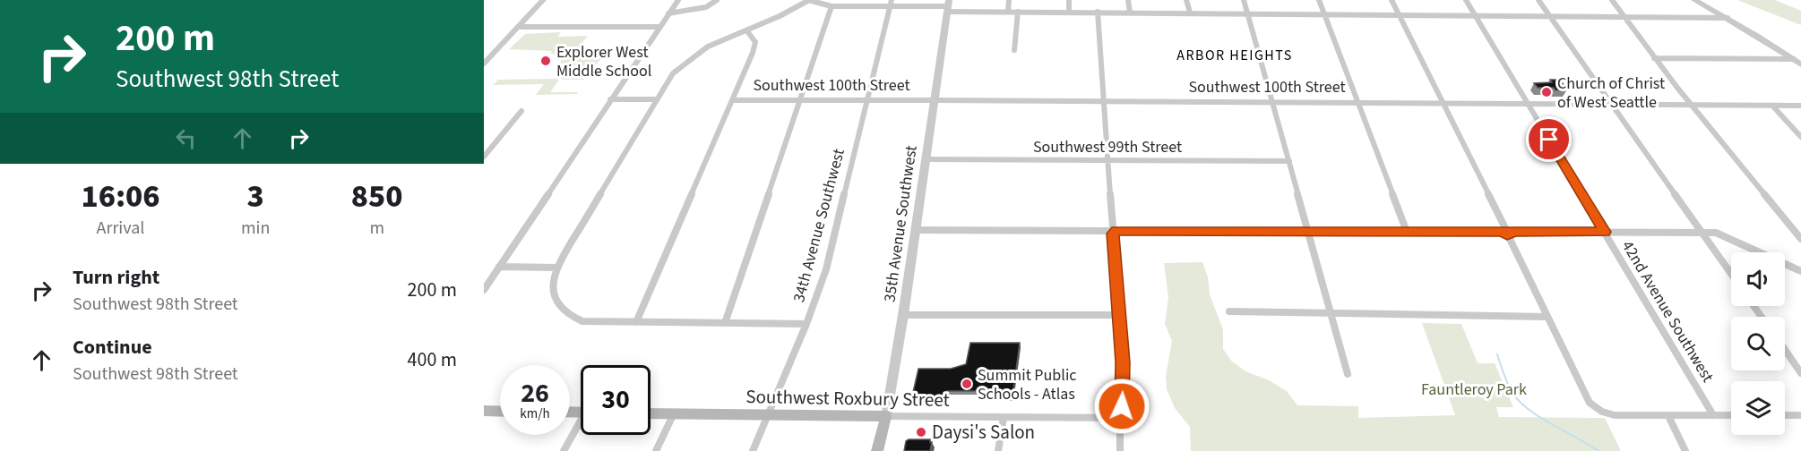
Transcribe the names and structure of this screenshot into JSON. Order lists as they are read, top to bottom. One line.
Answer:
{"streets":{"main road":["35th Avenue Southwest","Southwest Roxbury Street"],"street":["Southwest 100th Street","Southwest 99th Street","34th Avenue Southwest","42nd Avenue Southwest"]},"crossings":[["Southwest 100th Street","35th Avenue Southwest"],["Southwest 100th Street","34th Avenue Southwest"],["Southwest 100th Street","42nd Avenue Southwest"],["Southwest 99th Street","35th Avenue Southwest"],["35th Avenue Southwest","Southwest Roxbury Street"],["34th Avenue Southwest","Southwest Roxbury Street"]],"districts":["ARBOR HEIGHTS"],"parks":["Fauntleroy Park"],"places":["Explorer West Middle School","Church of Christ of West Seattle","Summit Public Schools - Atlas","Daysi's Salon"],"page":{"turn":["200 m","Southwest 98th Street"],"eta":["16:06","Arrival","3","min","850","m"],"list":[{"name":"Turn right","note":"Southwest 98th Street","value":"200 m"},{"name":"Continue","note":"Southwest 98th Street","value":"400 m"}],"speed":"26 km/h","limit":"30"}}
